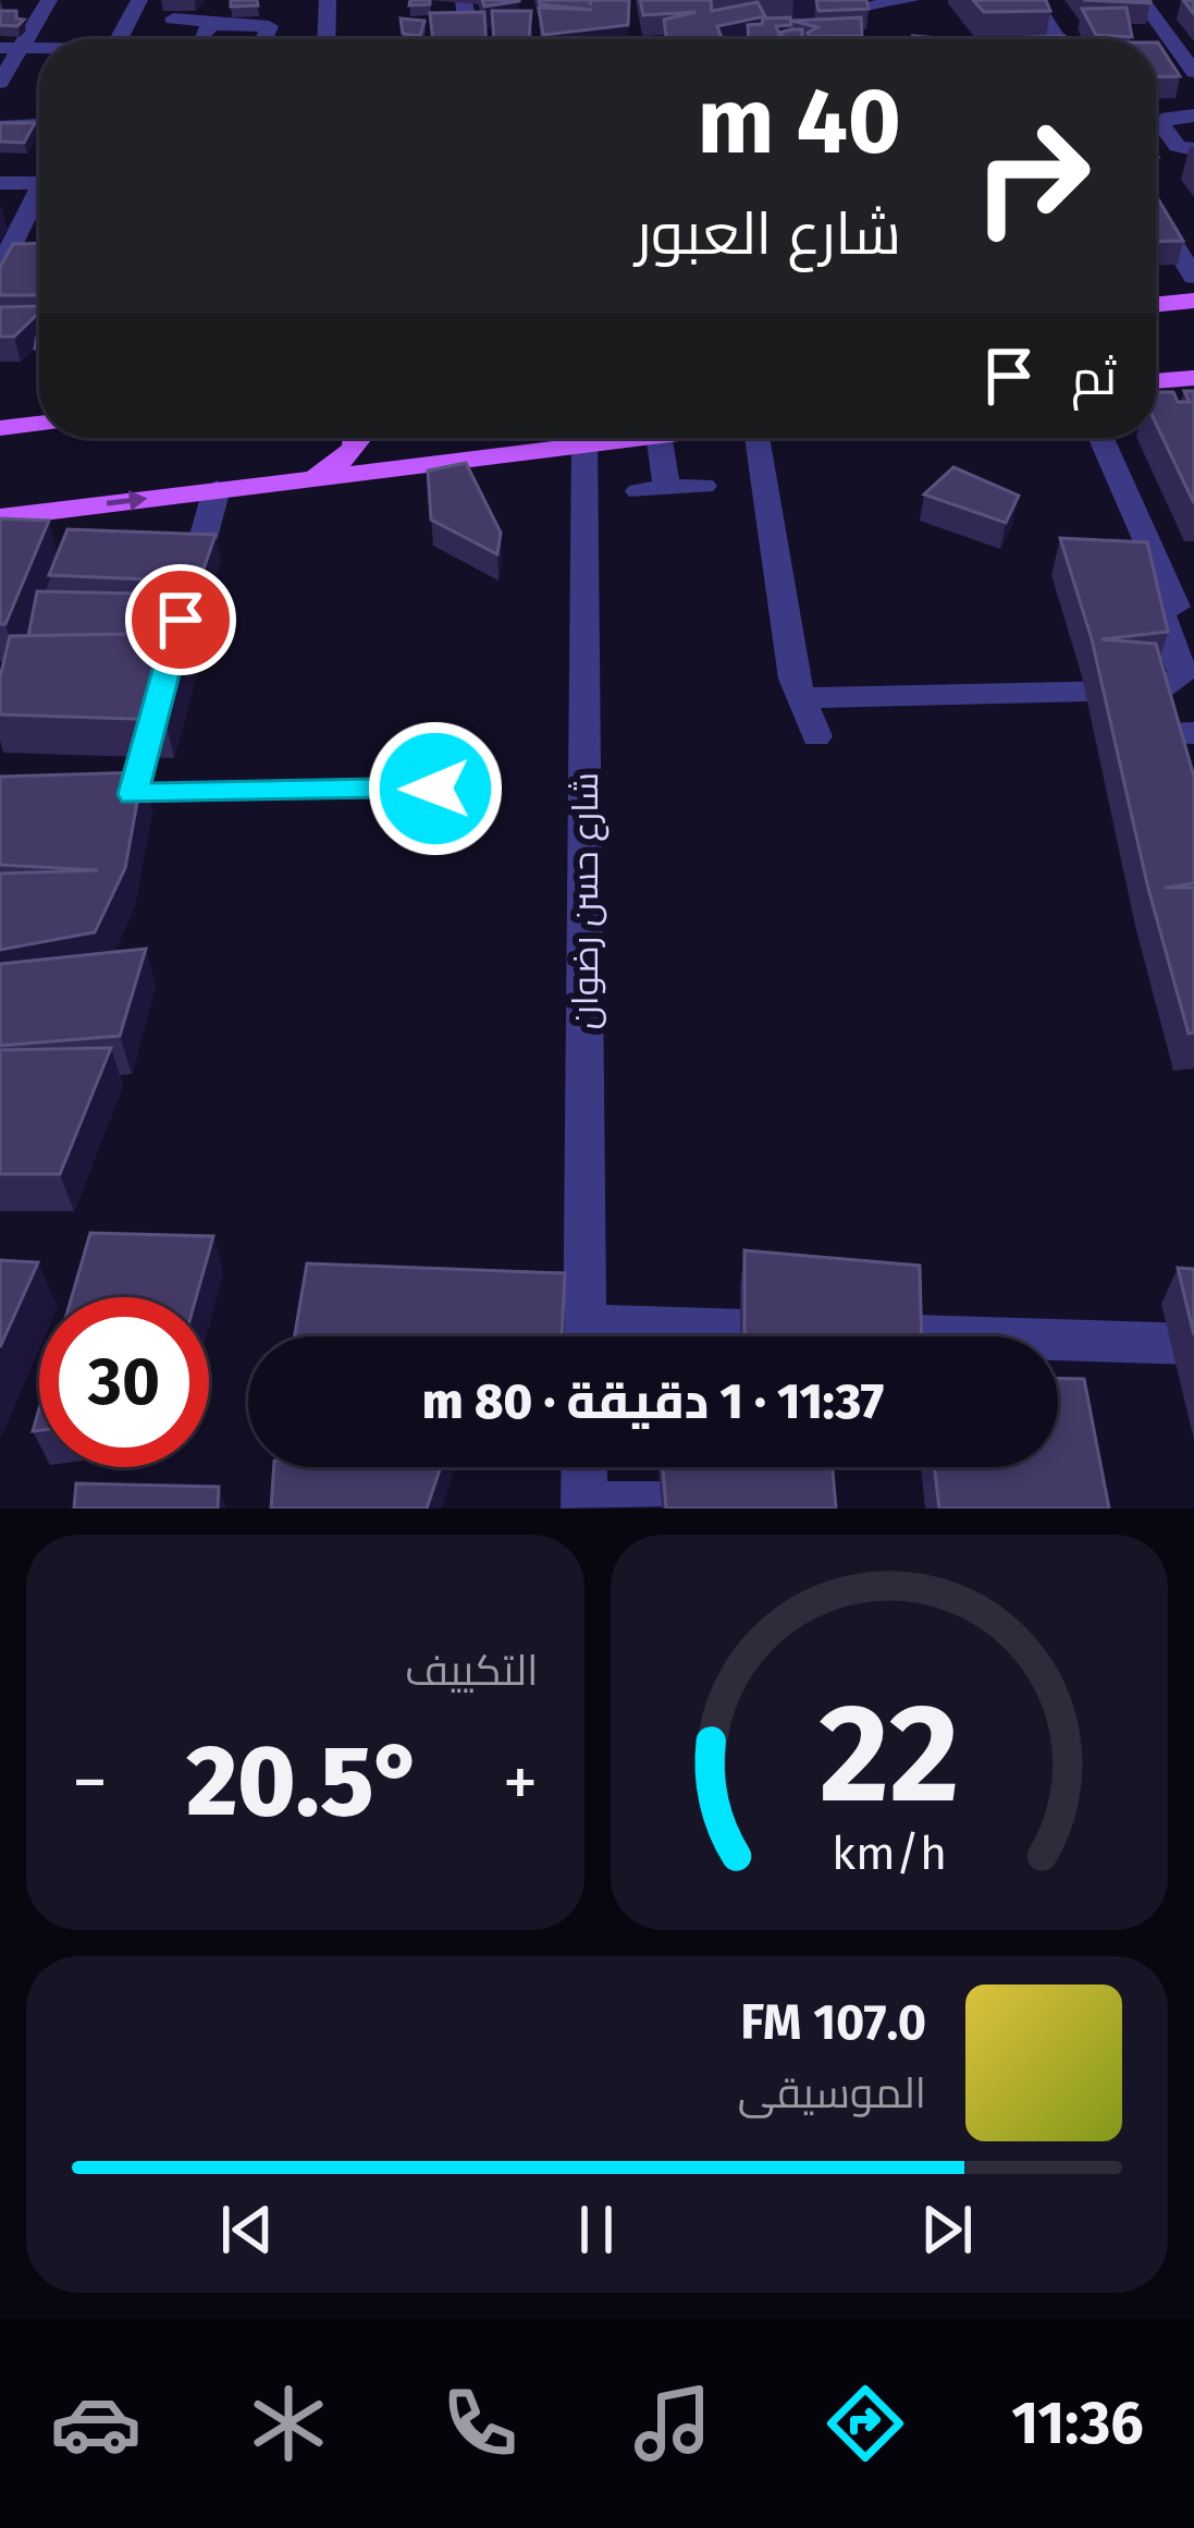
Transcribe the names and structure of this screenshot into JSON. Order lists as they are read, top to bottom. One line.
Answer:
{"streets":{"street":["شارع حسن رضوان"]},"page":{"turn":["40 m","شارع العبور"],"then":"ثم","limit":"30","trip":"11:37 · 1 دقيقة · 80 m","tile":"التكييف","heat":["−","20.5°","+"],"song":["107.0 FM","الموسيقى"],"tabs":"11:36","gauge":["22","km/h"]}}
